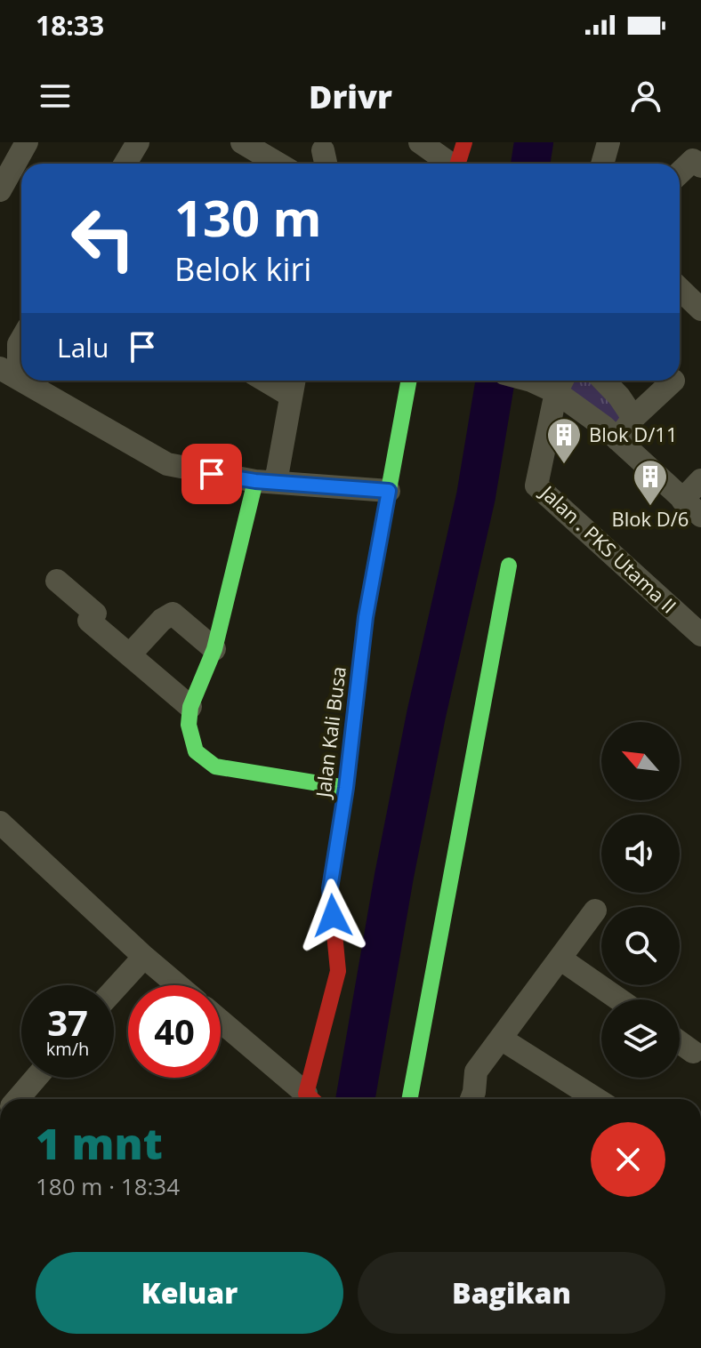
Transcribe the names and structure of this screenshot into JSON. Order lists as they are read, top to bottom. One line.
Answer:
{"streets":{"street":["Jalan . PKS Utama II","Jalan Kali Busa"]},"places":{"building":["Blok D/11","Blok D/6"]},"north":"top left","page":{"status":"18:33","header":"Drivr","turn":["130 m","Belok kiri"],"then":"Lalu","speed":"37 km/h","limit":"40","heading":["1 mnt","180 m · 18:34"],"buttons":["Keluar","Bagikan"]}}
